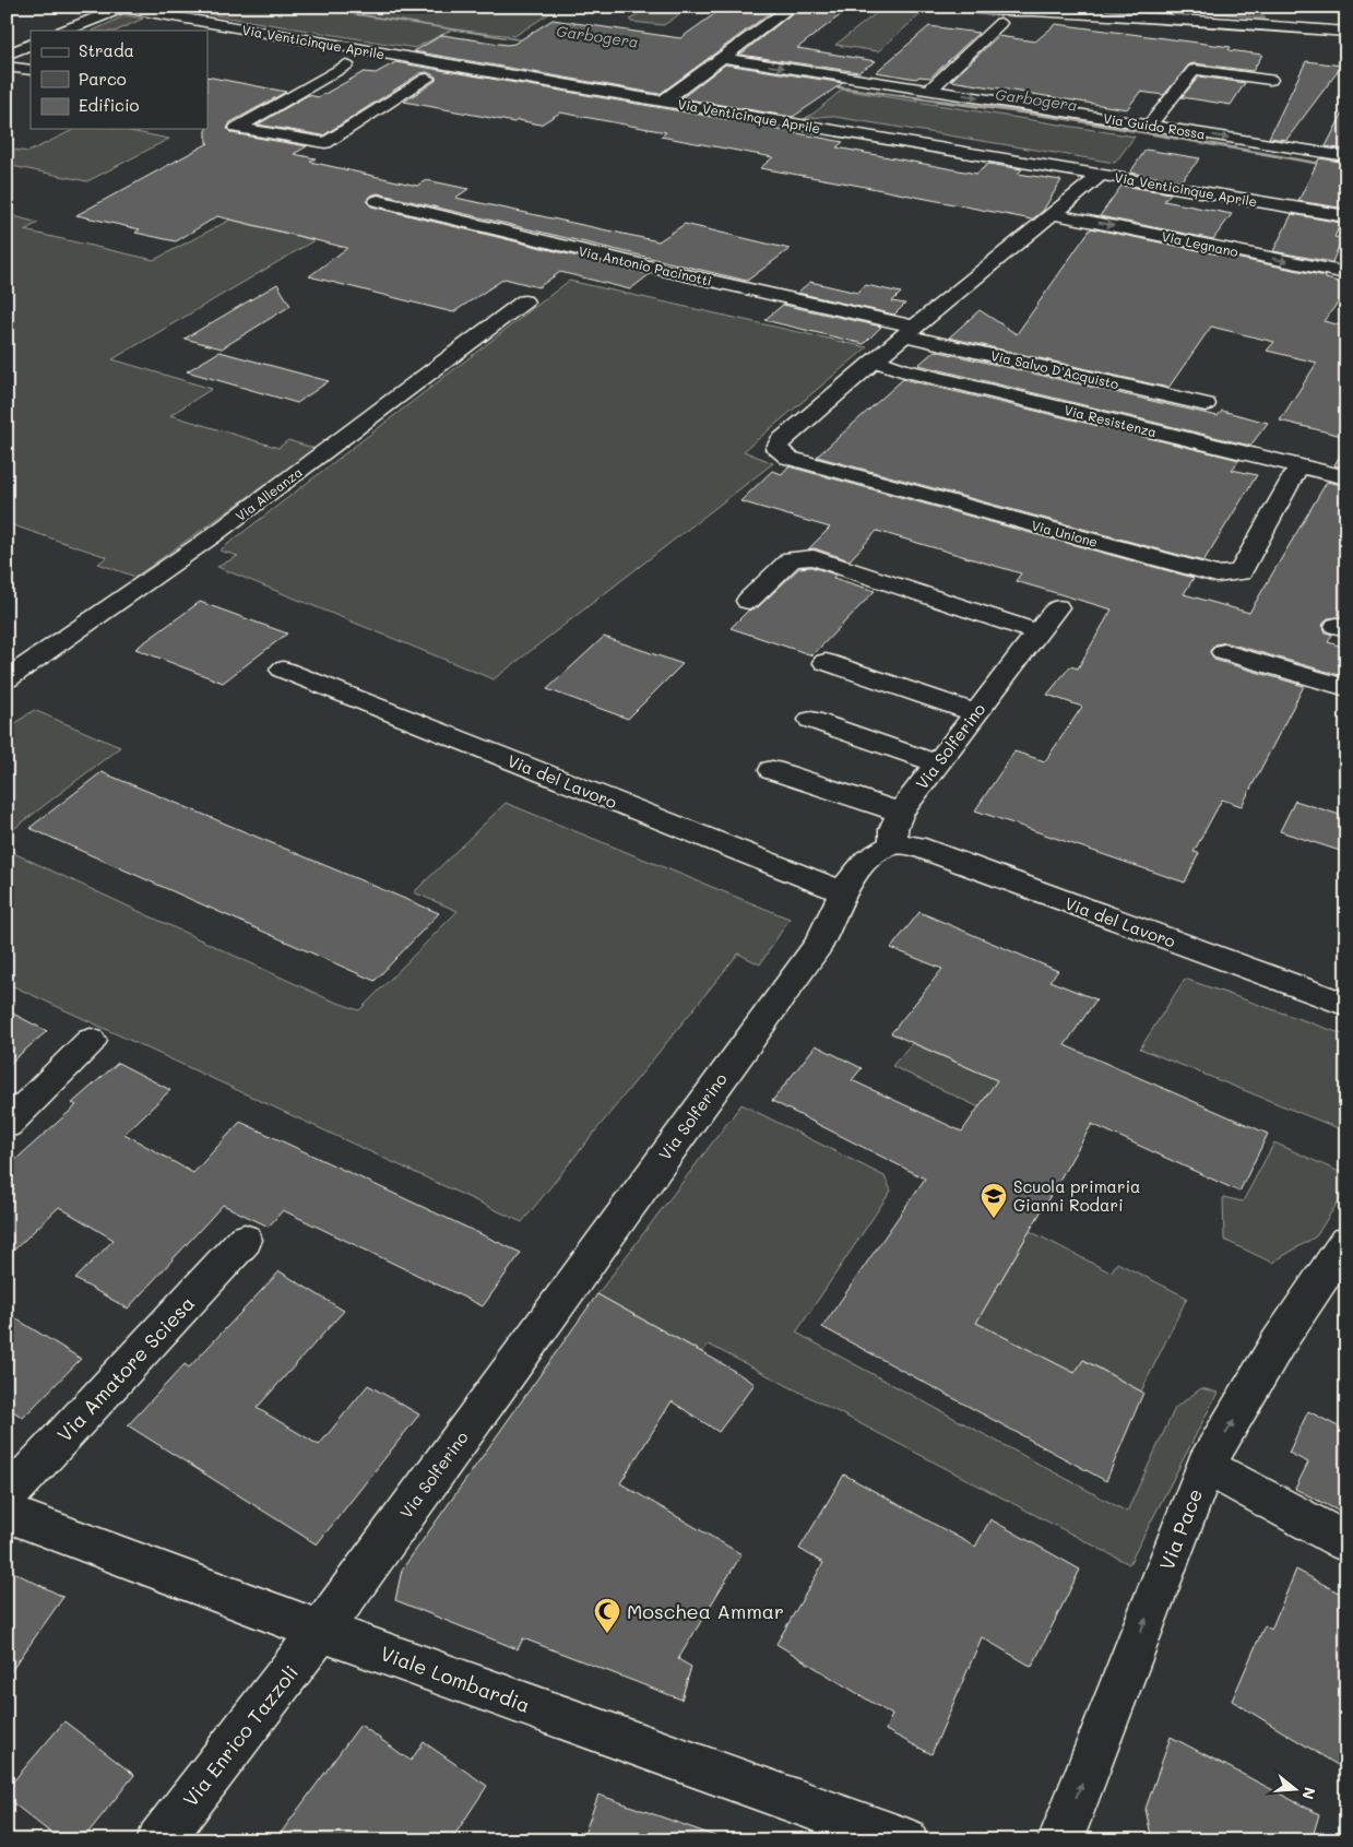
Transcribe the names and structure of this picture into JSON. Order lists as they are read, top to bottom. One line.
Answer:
{"streets":{"street":["Via Venticinque Aprile","Via Guido Rossa","Via Legnano","Via Antonio Pacinotti","Via Salvo D'Acquisto","Via Resistenza","Via Alleanza","Via Unione","Via Solferino","Via del Lavoro","Via Amatore Sciesa","Via Pace","Viale Lombardia","Via Enrico Tazzoli"]},"crossings":[["Via Antonio Pacinotti","Via Salvo D'Acquisto"],["Via Resistenza","Via Unione"],["Via Solferino","Via del Lavoro"],["Via Solferino","Viale Lombardia"],["Via Solferino","Via Enrico Tazzoli"],["Viale Lombardia","Via Enrico Tazzoli"]],"one_way":["Via Pace"],"water":["Garbogera"],"places":{"school or university":["Scuola primaria Gianni Rodari"],"mosque":["Moschea Ammar"]},"legend":["Strada","Parco","Edificio"],"north":"right"}
